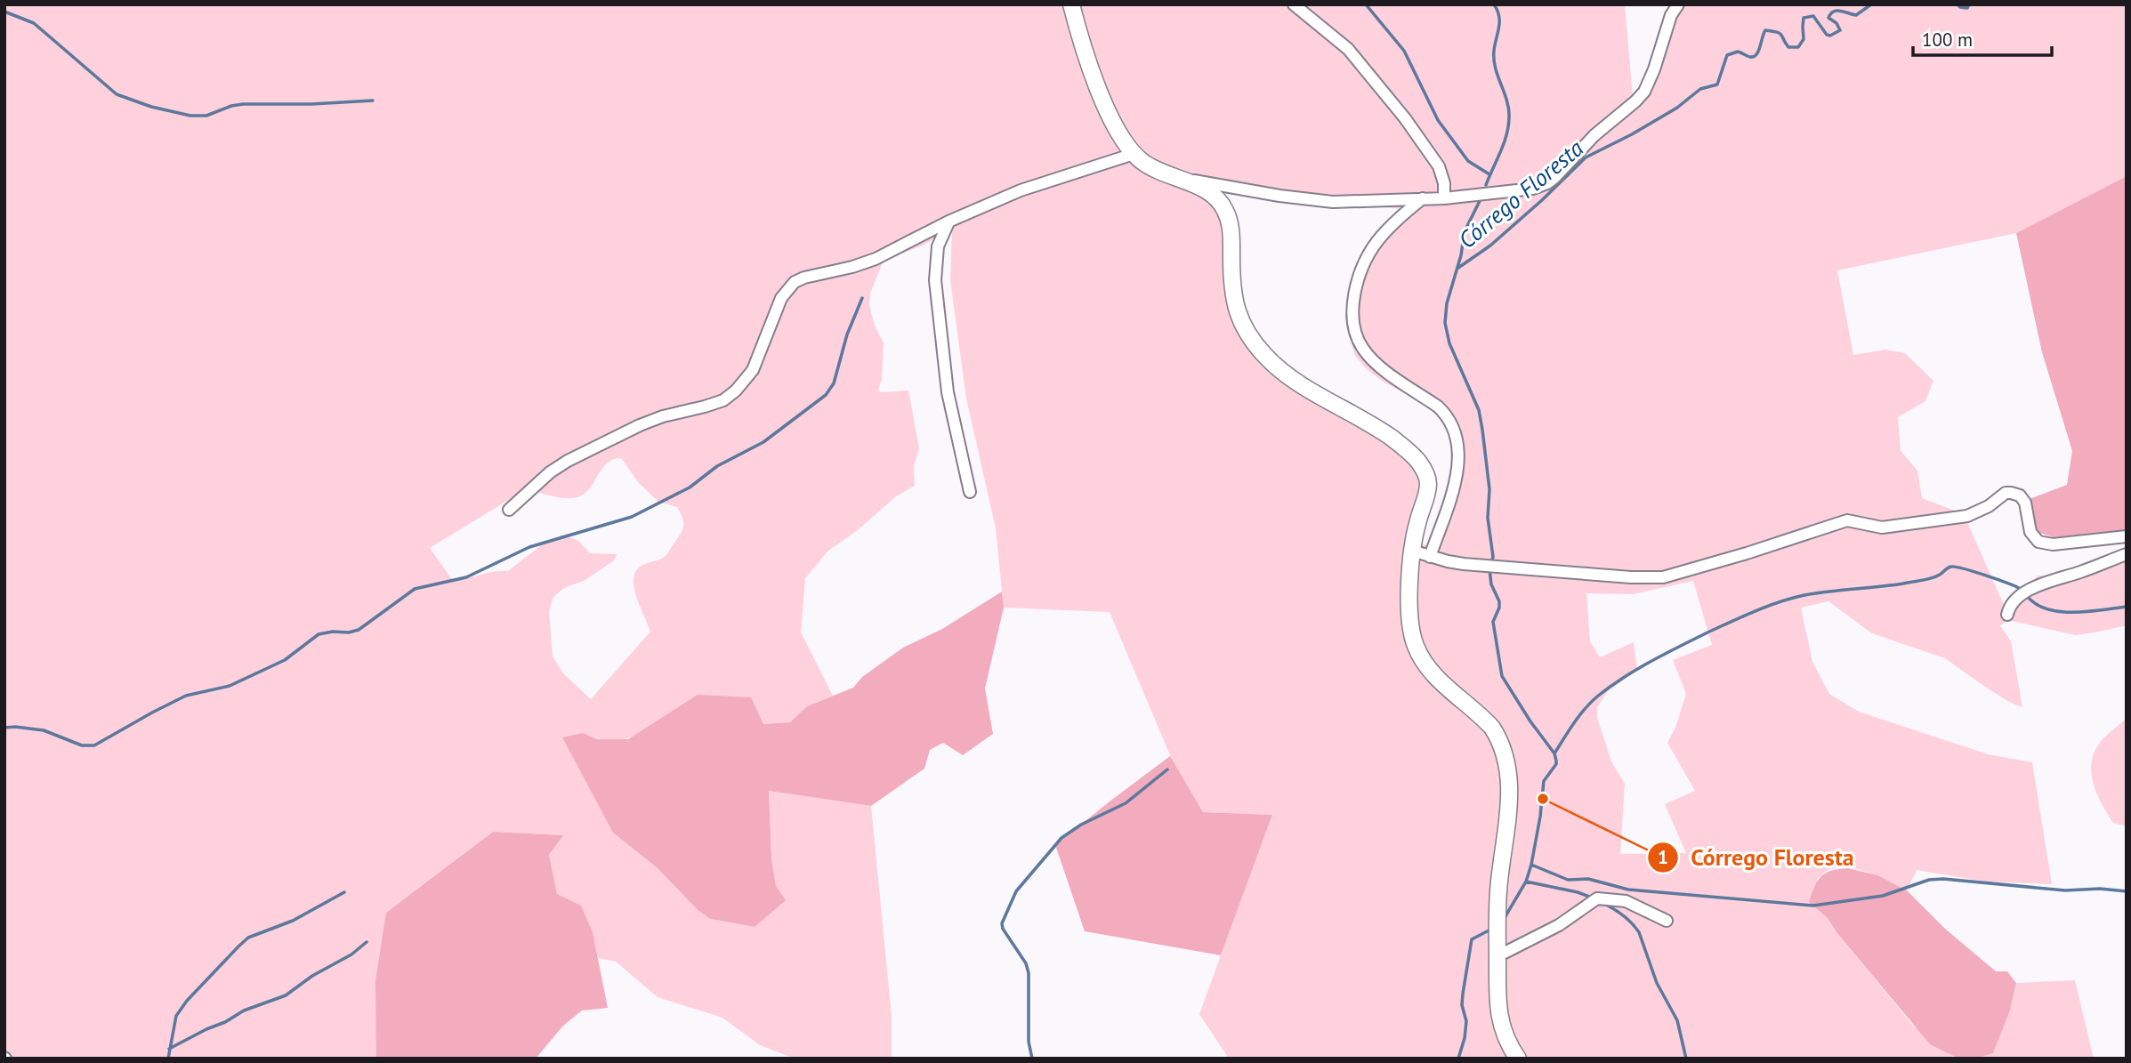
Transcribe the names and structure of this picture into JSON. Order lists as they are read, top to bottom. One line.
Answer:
{"water":["Córrego Floresta"],"places":["Córrego Floresta"],"scale_bar":"100 m"}
